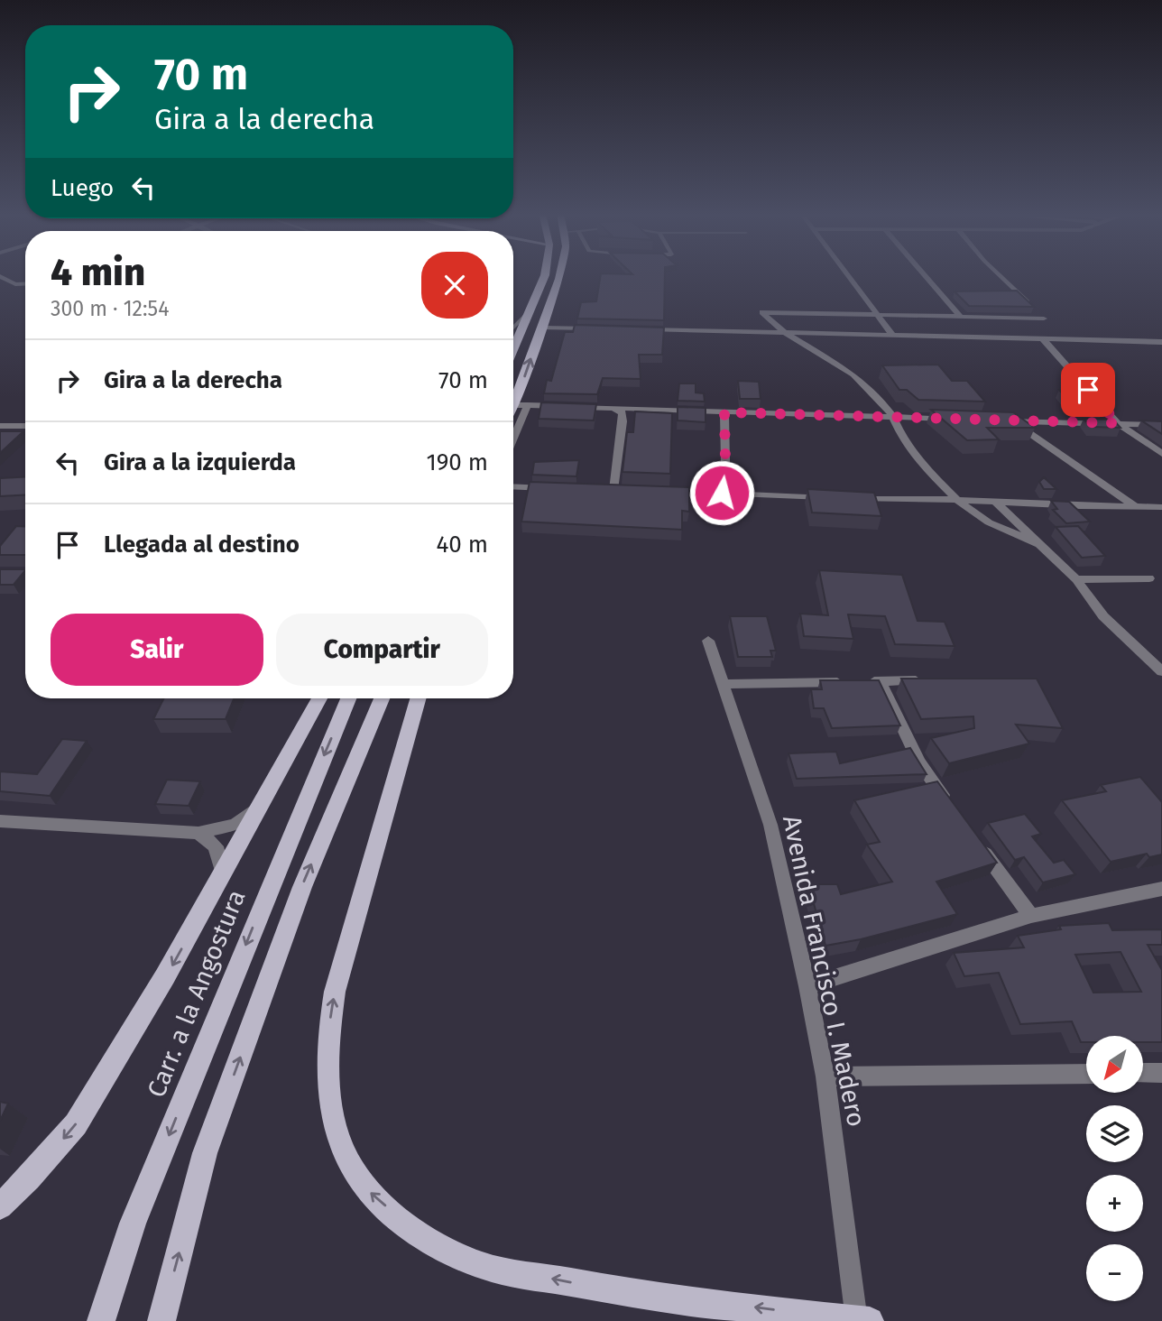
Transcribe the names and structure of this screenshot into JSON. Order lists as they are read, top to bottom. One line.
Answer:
{"streets":{"main road":["Carr. a la Angostura"],"street":["Avenida Francisco I. Madero"]},"north":"bottom left","page":{"turn":["70 m","Gira a la derecha"],"then":"Luego","heading":["4 min","300 m · 12:54"],"list":[{"name":"Gira a la derecha","value":"70 m"},{"name":"Gira a la izquierda","value":"190 m"},{"name":"Llegada al destino","value":"40 m"}],"buttons":["Salir","Compartir"],"map_buttons":["+","−"]}}
